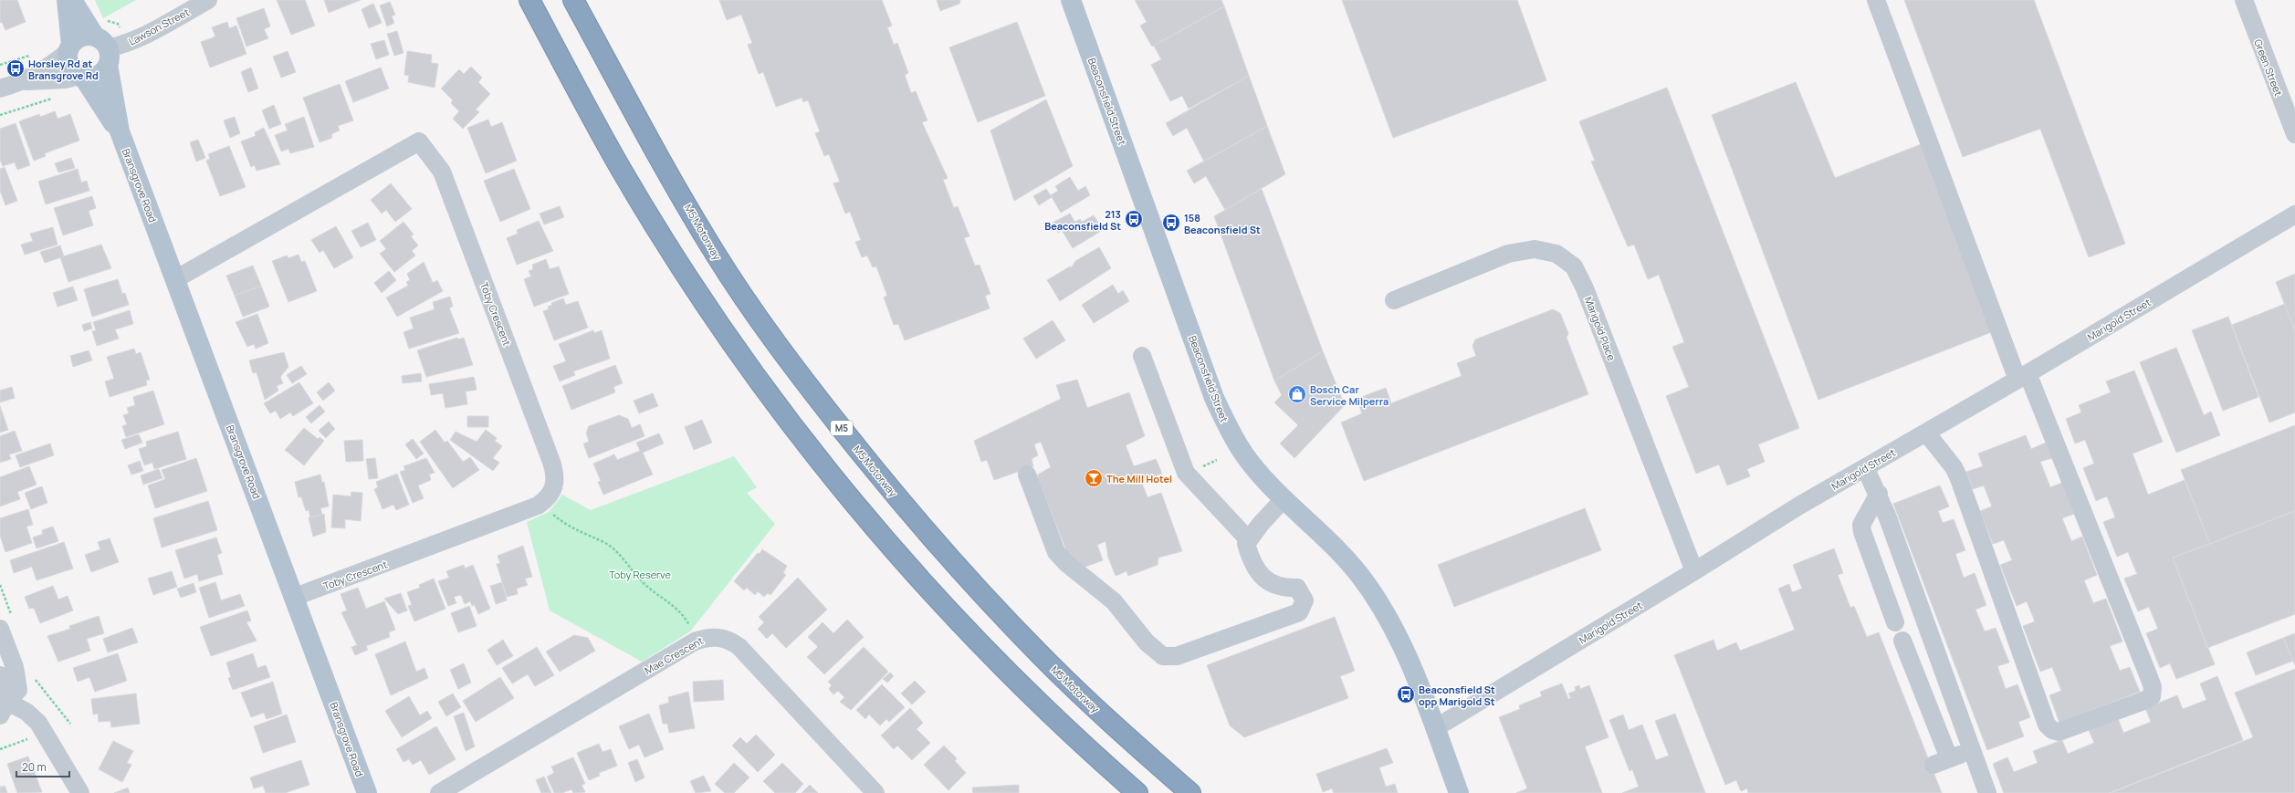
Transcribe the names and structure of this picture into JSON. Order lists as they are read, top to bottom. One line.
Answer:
{"streets":{"highway":["M5 Motorway","M5"],"main road":["Beaconsfield Street","Bransgrove Road"],"street":["Lawson Street","Green Street","Toby Crescent","Marigold Street","Marigold Place","Mae Crescent"]},"crossings":[["Lawson Street","Bransgrove Road"],["Beaconsfield Street","Marigold Street"],["Bransgrove Road","Toby Crescent"],["Marigold Street","Marigold Place"]],"parks":["Toby Reserve"],"places":{"bus stop":["Horsley Rd at Bransgrove Rd","213 Beaconsfield St","158 Beaconsfield St","Beaconsfield St opp Marigold St"],"shop":["Bosch Car Service Milperra"],"bar":["The Mill Hotel"]},"scale_bar":"20 m"}
